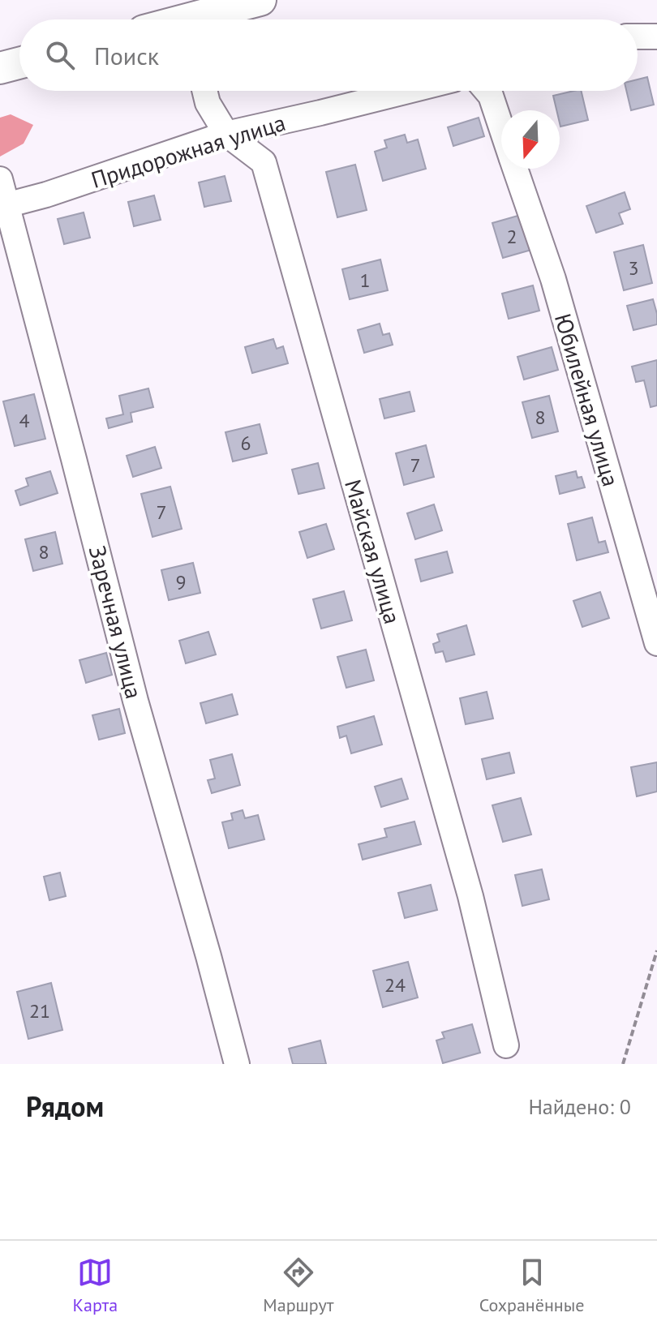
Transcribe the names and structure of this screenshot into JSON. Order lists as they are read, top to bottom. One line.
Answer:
{"streets":{"street":["Придорожная улица","Юбилейная улица","Майская улица","Заречная улица"]},"crossings":[["Придорожная улица","Майская улица"],["Придорожная улица","Заречная улица"]],"house_numbers":["2","3","1","8","4","6","7","7","8","9","24","21"],"north":"bottom","page":{"search":"Поиск","heading":["Рядом","Найдено: 0"],"nav":["Карта","Маршрут","Сохранённые"]}}
